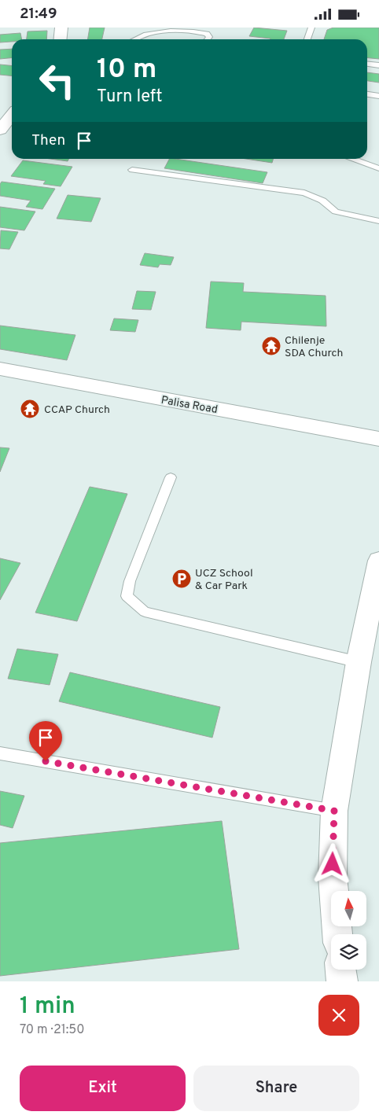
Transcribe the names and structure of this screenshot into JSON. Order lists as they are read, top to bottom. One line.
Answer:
{"streets":{"street":["Palisa Road"]},"places":{"temple":["Chilenje SDA Church","CCAP Church"],"parking":["UCZ School & Car Park"]},"north":"top","page":{"status":"21:49","turn":["10 m","Turn left"],"then":"Then","heading":["1 min","70 m · 21:50"],"buttons":["Exit","Share"]}}
